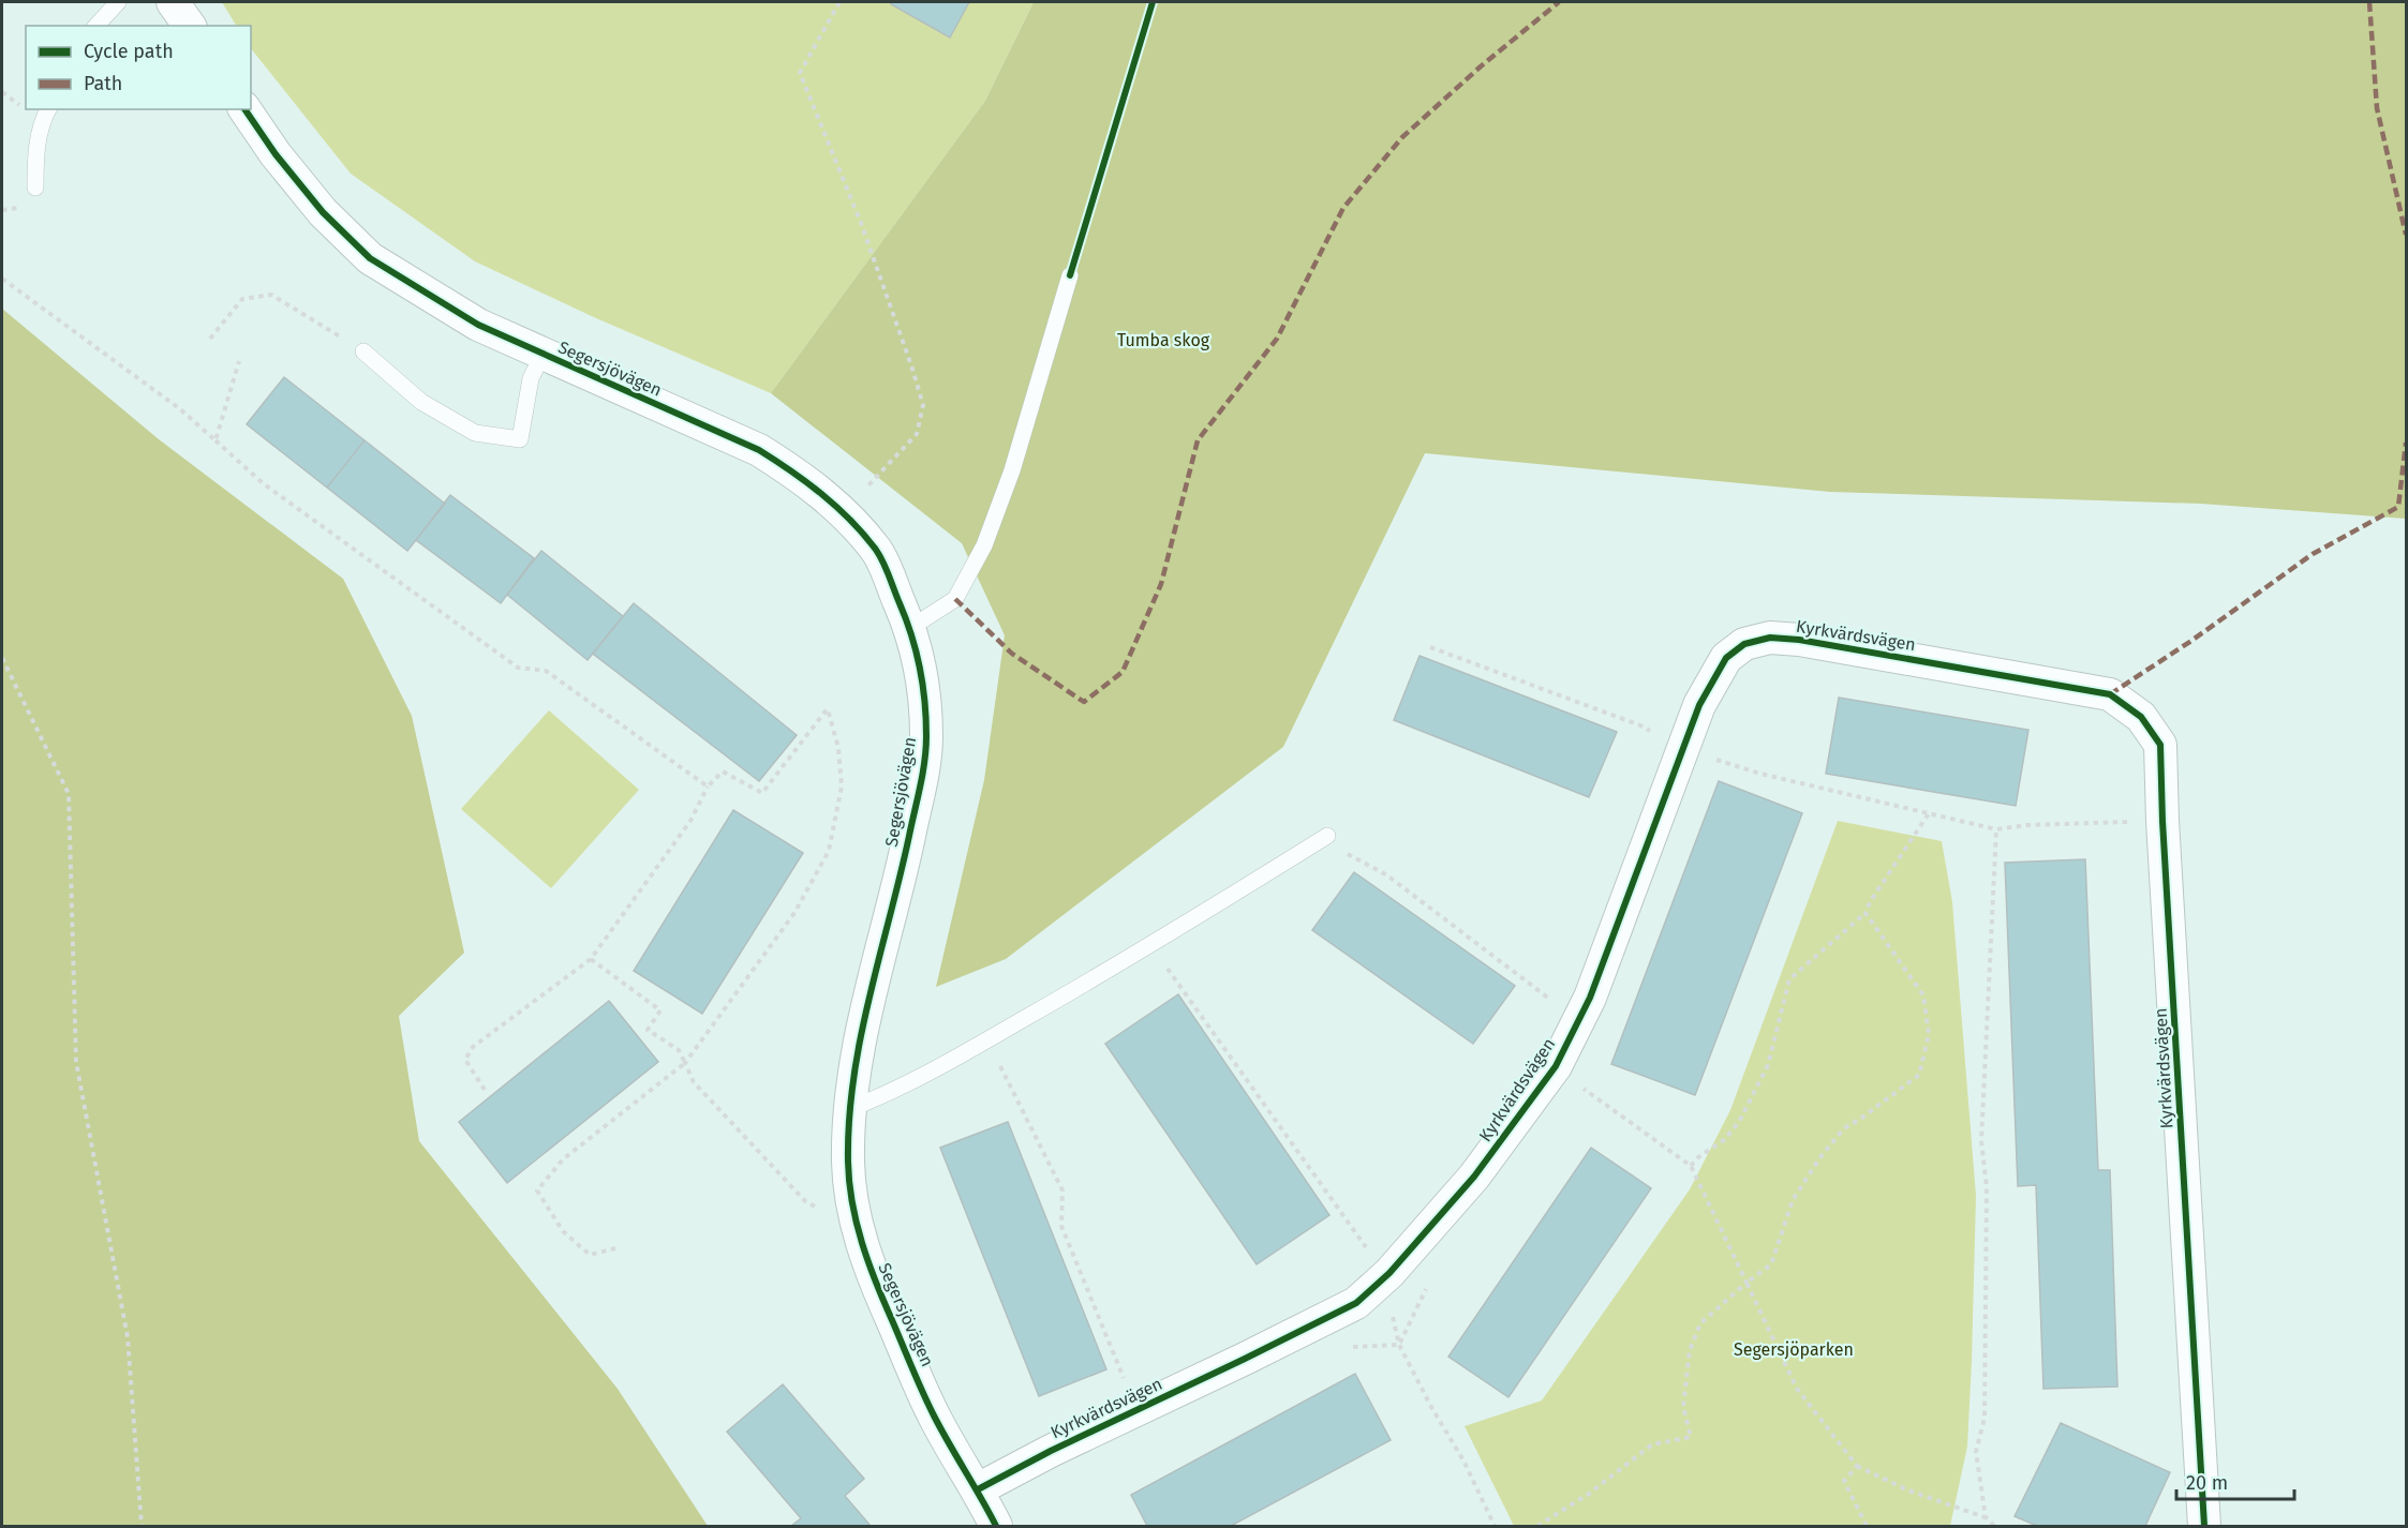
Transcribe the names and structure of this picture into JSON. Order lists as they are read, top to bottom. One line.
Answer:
{"streets":{"street":["Segersjövägen","Kyrkvärdsvägen"]},"crossings":[["Segersjövägen","Kyrkvärdsvägen"]],"parks":["Tumba skog","Segersjöparken"],"legend":["Cycle path","Path"],"scale_bar":"20 m"}
